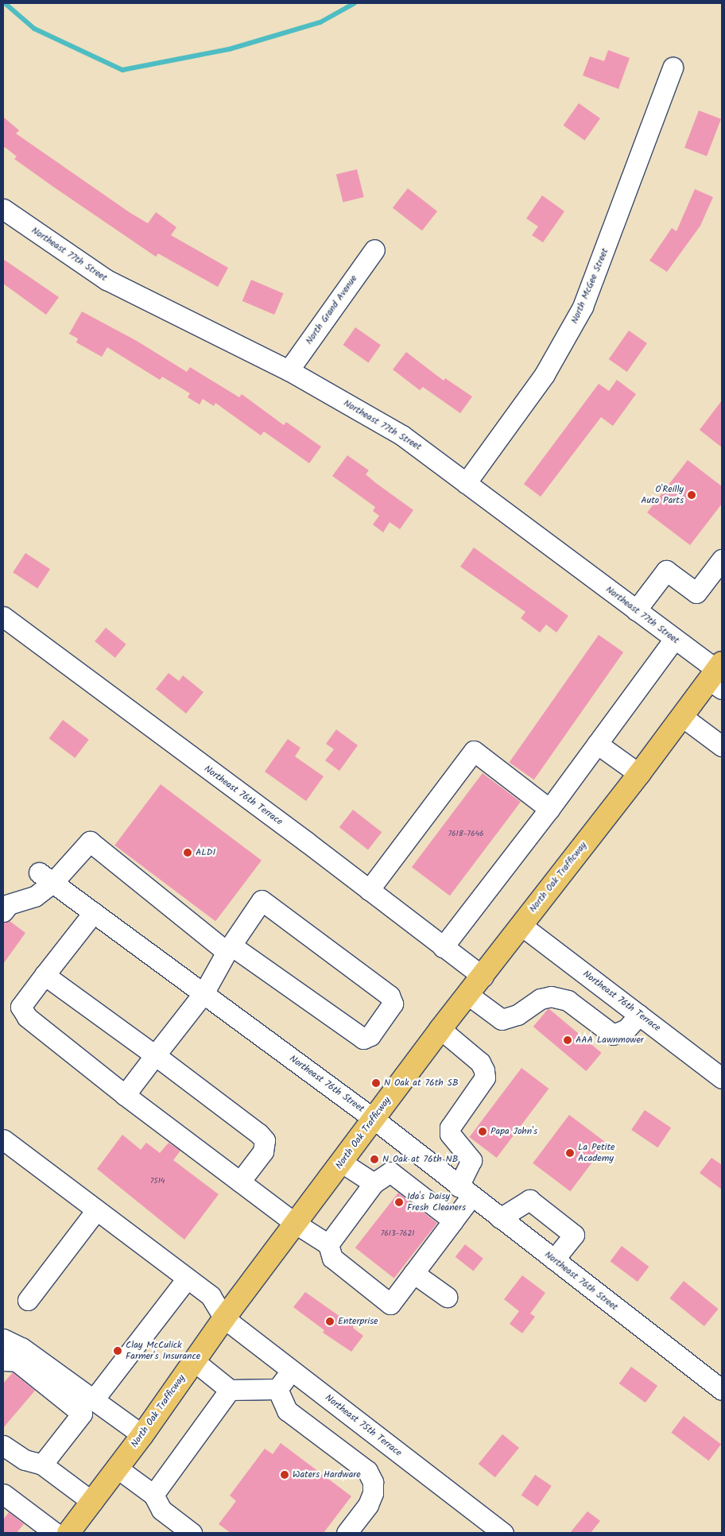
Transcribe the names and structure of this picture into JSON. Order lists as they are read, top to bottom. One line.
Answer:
{"streets":{"main road":["North Oak Trafficway"],"street":["Northeast 77th Street","North McGee Street","North Grand Avenue","Northeast 76th Terrace","Northeast 76th Street","Northeast 75th Terrace"]},"crossings":[["Northeast 77th Street","North McGee Street"],["Northeast 77th Street","North Grand Avenue"],["Northeast 77th Street","North Oak Trafficway"],["Northeast 76th Terrace","North Oak Trafficway"],["North Oak Trafficway","Northeast 76th Street"],["North Oak Trafficway","Northeast 75th Terrace"]],"places":["O'Reilly Auto Parts","ALDI","AAA Lawnmower","N Oak at 76th SB","Papa John's","La Petite Academy","N Oak at 76th NB","Ida's Daisy Fresh Cleaners","Enterprise","Clay McCulick Farmer's Insurance","Waters Hardware"],"house_numbers":["7618-7646","7514","7613-7621"]}
